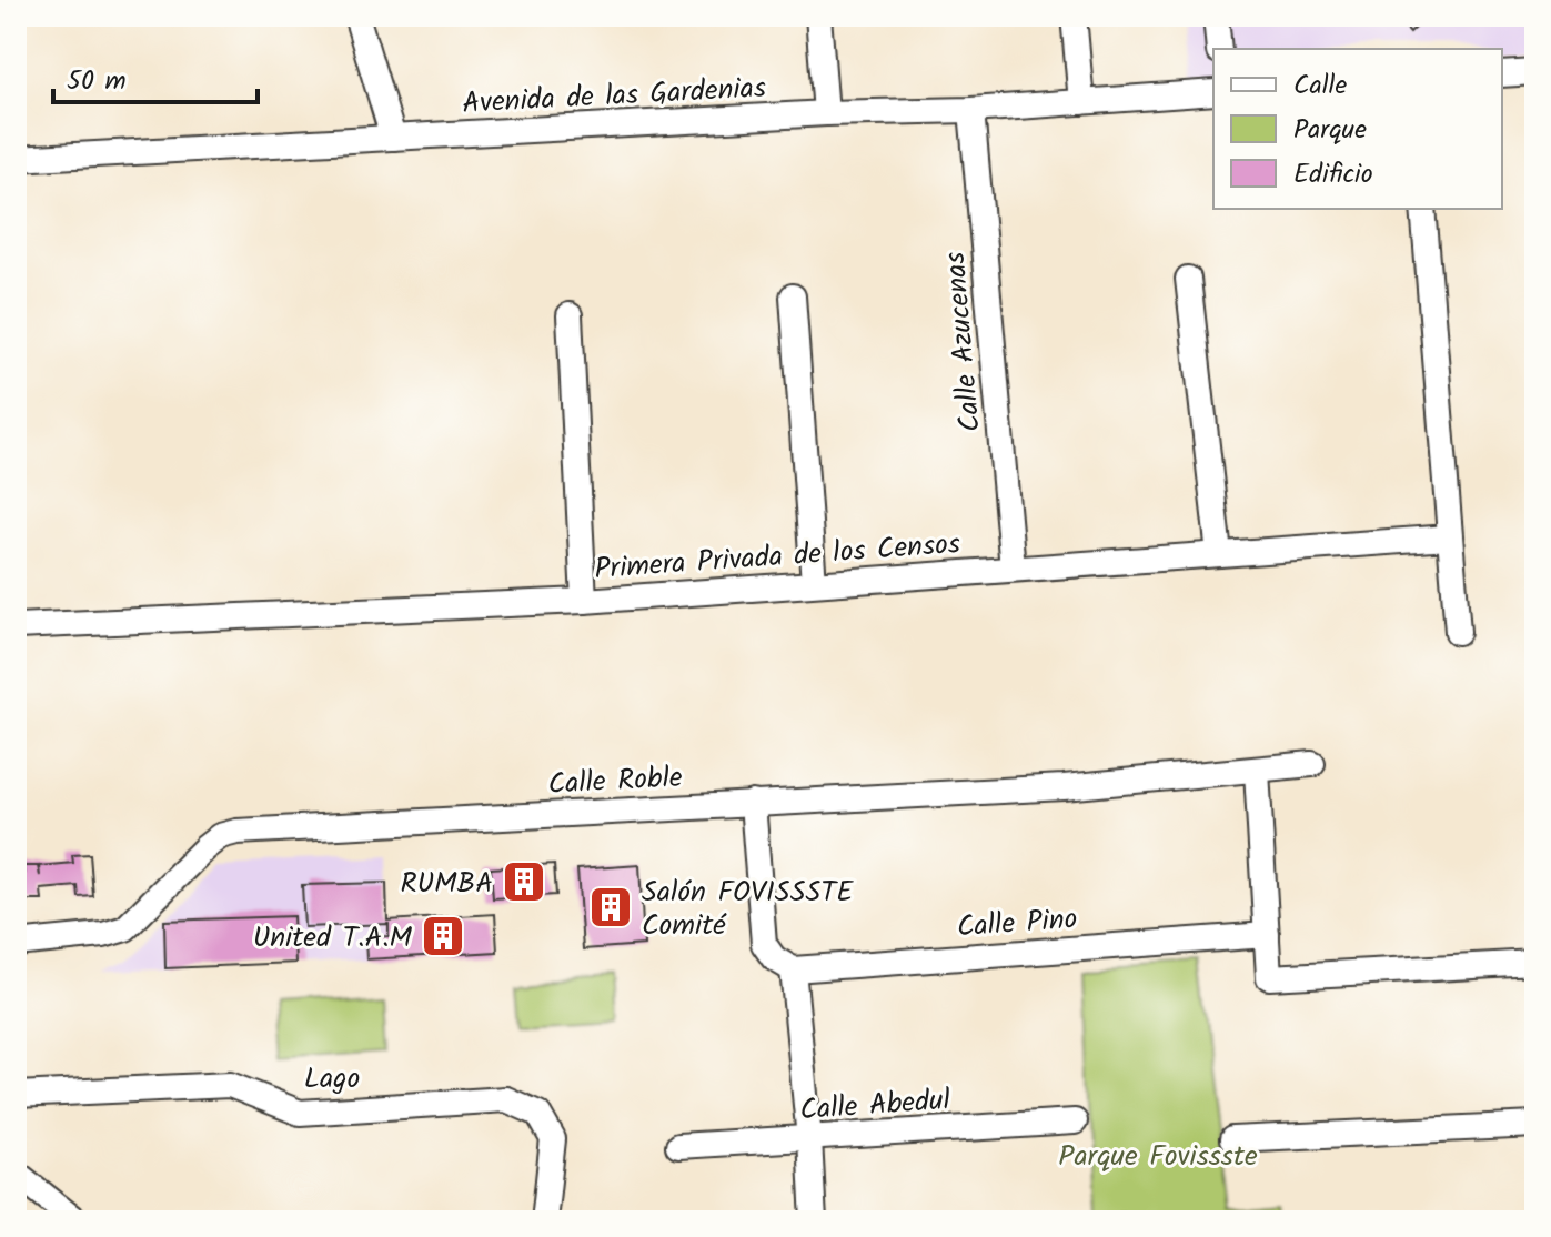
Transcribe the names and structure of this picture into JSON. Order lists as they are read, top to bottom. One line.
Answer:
{"streets":{"street":["Avenida de las Gardenias","Calle Azucenas","Primera Privada de los Censos","Calle Roble","Calle Pino","Lago","Calle Abedul"]},"crossings":[["Avenida de las Gardenias","Calle Azucenas"],["Calle Azucenas","Primera Privada de los Censos"]],"parks":["Parque Fovissste"],"places":{"building":["RUMBA","Salón FOVISSSTE Comité","United T.A.M"]},"legend":["Calle","Parque","Edificio"],"scale_bar":"50 m"}
